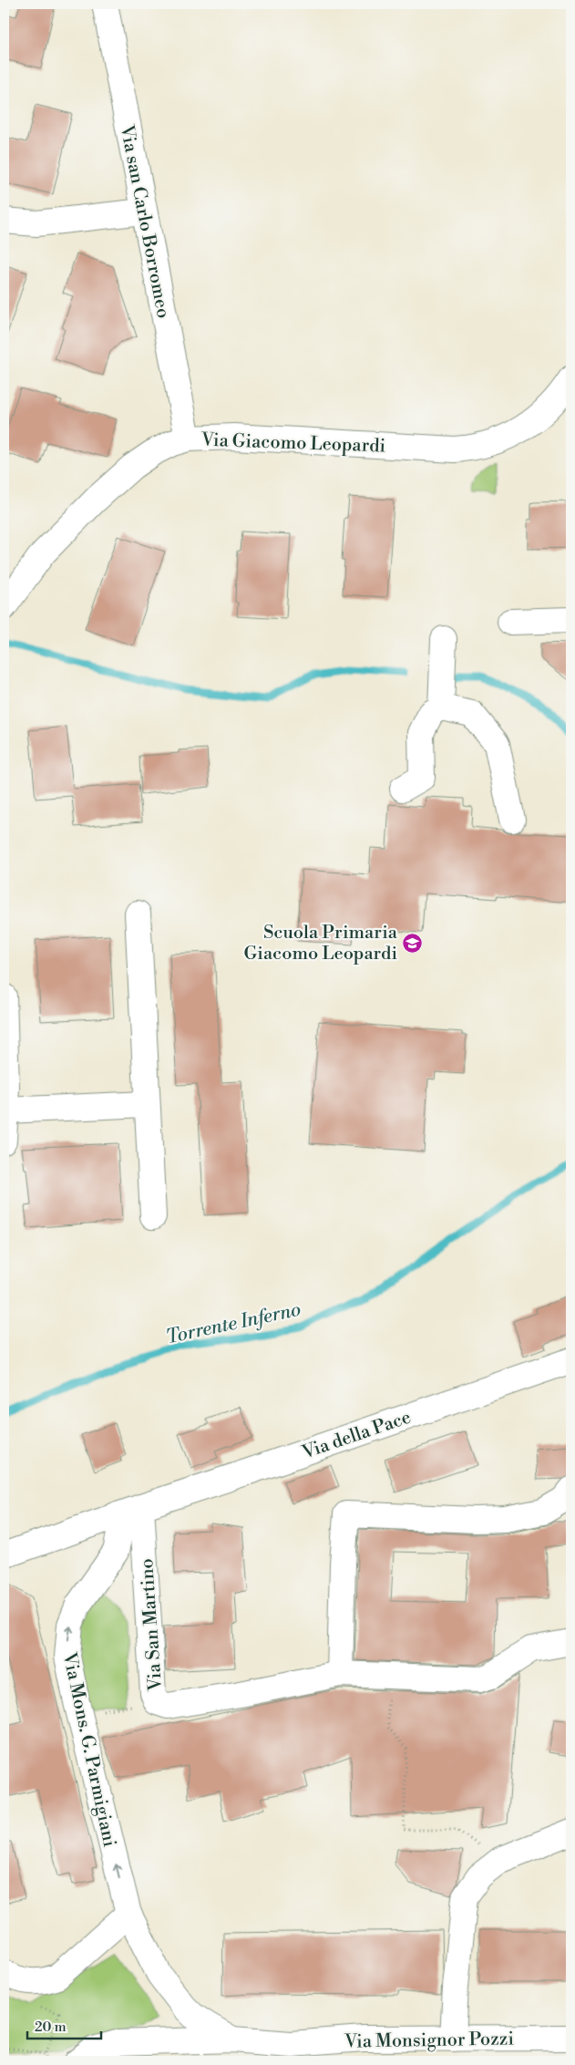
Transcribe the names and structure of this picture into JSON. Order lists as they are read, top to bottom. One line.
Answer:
{"streets":{"street":["Via san Carlo Borromeo","Via Giacomo Leopardi","Via della Pace","Via San Martino","Via Mons. G. Parmigiani","Via Monsignor Pozzi"]},"crossings":[["Via san Carlo Borromeo","Via Giacomo Leopardi"],["Via della Pace","Via San Martino"],["Via Mons. G. Parmigiani","Via Monsignor Pozzi"]],"one_way":["Via Mons. G. Parmigiani"],"water":["Torrente Inferno"],"places":{"school or university":["Scuola Primaria Giacomo Leopardi"]},"scale_bar":"20 m"}
